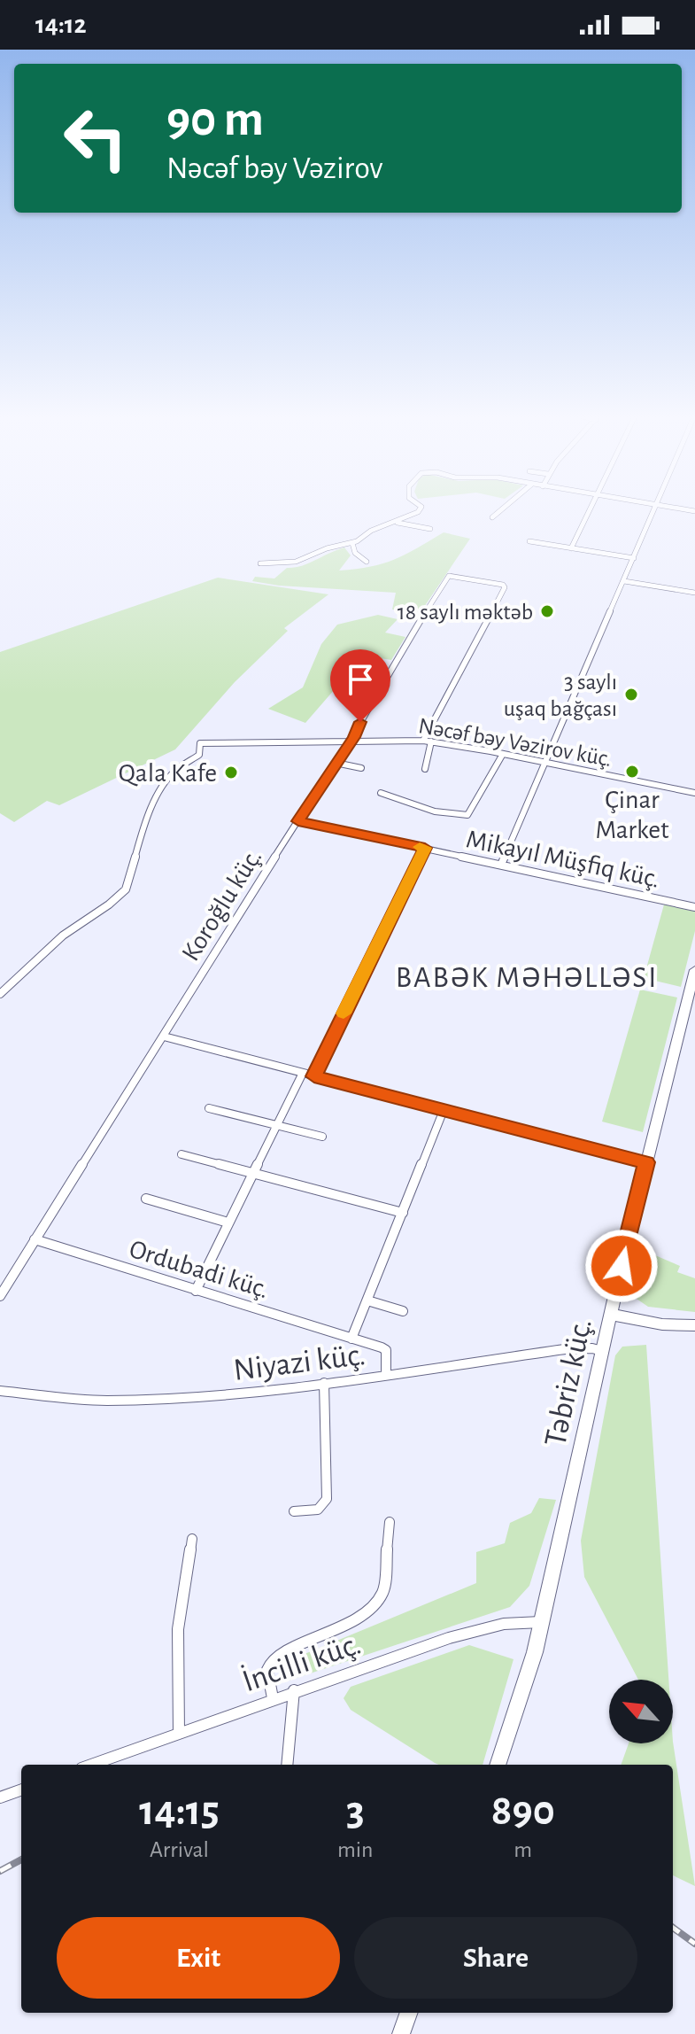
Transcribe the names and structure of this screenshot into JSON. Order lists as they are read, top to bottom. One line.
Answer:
{"streets":{"main road":["Təbriz küç."],"street":["Nəcəf bəy Vəzirov küç.","Mikayıl Müşfiq küç.","Koroğlu küç.","Ordubadi küç.","Niyazi küç.","İncilli küç."]},"crossings":[["Nəcəf bəy Vəzirov küç.","Koroğlu küç."],["Mikayıl Müşfiq küç.","Koroğlu küç."],["Koroğlu küç.","Ordubadi küç."],["Ordubadi küç.","Niyazi küç."],["Niyazi küç.","Təbriz küç."],["Təbriz küç.","İncilli küç."]],"districts":["BABƏK MƏHƏLLƏSI"],"places":["18 saylı məktəb","3 saylı uşaq bağçası","Çinar Market","Qala Kafe"],"north":"top left","page":{"status":"14:12","turn":["90 m","Nəcəf bəy Vəzirov"],"eta":["14:15","Arrival","3","min","890","m"],"buttons":["Exit","Share"]}}
